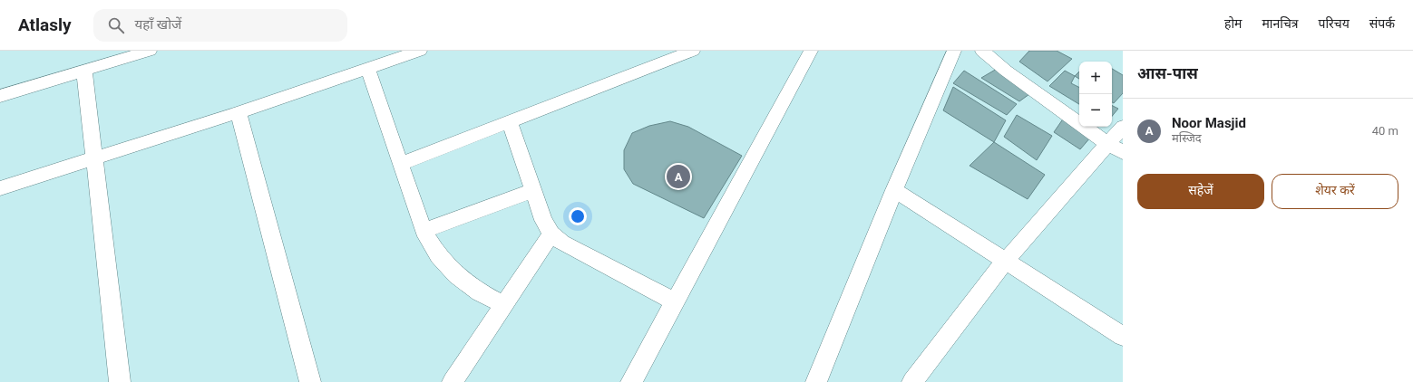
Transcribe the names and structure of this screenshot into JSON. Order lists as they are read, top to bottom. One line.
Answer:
{"page":{"header":"Atlasly","search":"यहाँ खोजें","nav":["होम","मानचित्र","परिचय","संपर्क"],"heading":"आस-पास","map_buttons":["+","−"],"list":[{"mark":"A","name":"Noor Masjid","note":"मस्जिद","value":"40 m"}],"pins":"A","buttons":["सहेजें","शेयर करें"]}}
